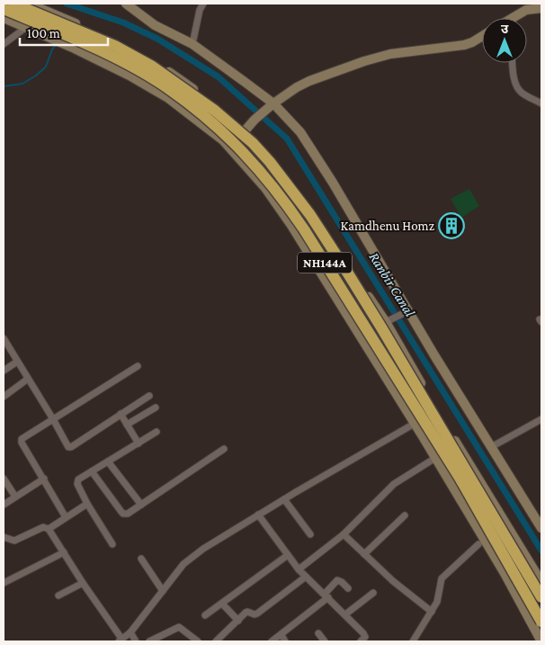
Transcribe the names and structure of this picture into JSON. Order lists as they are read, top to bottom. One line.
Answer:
{"streets":{"highway":["NH144A"]},"water":["Ranbir Canal"],"places":{"building":["Kamdhenu Homz"]},"scale_bar":"100 m","north":"top"}
